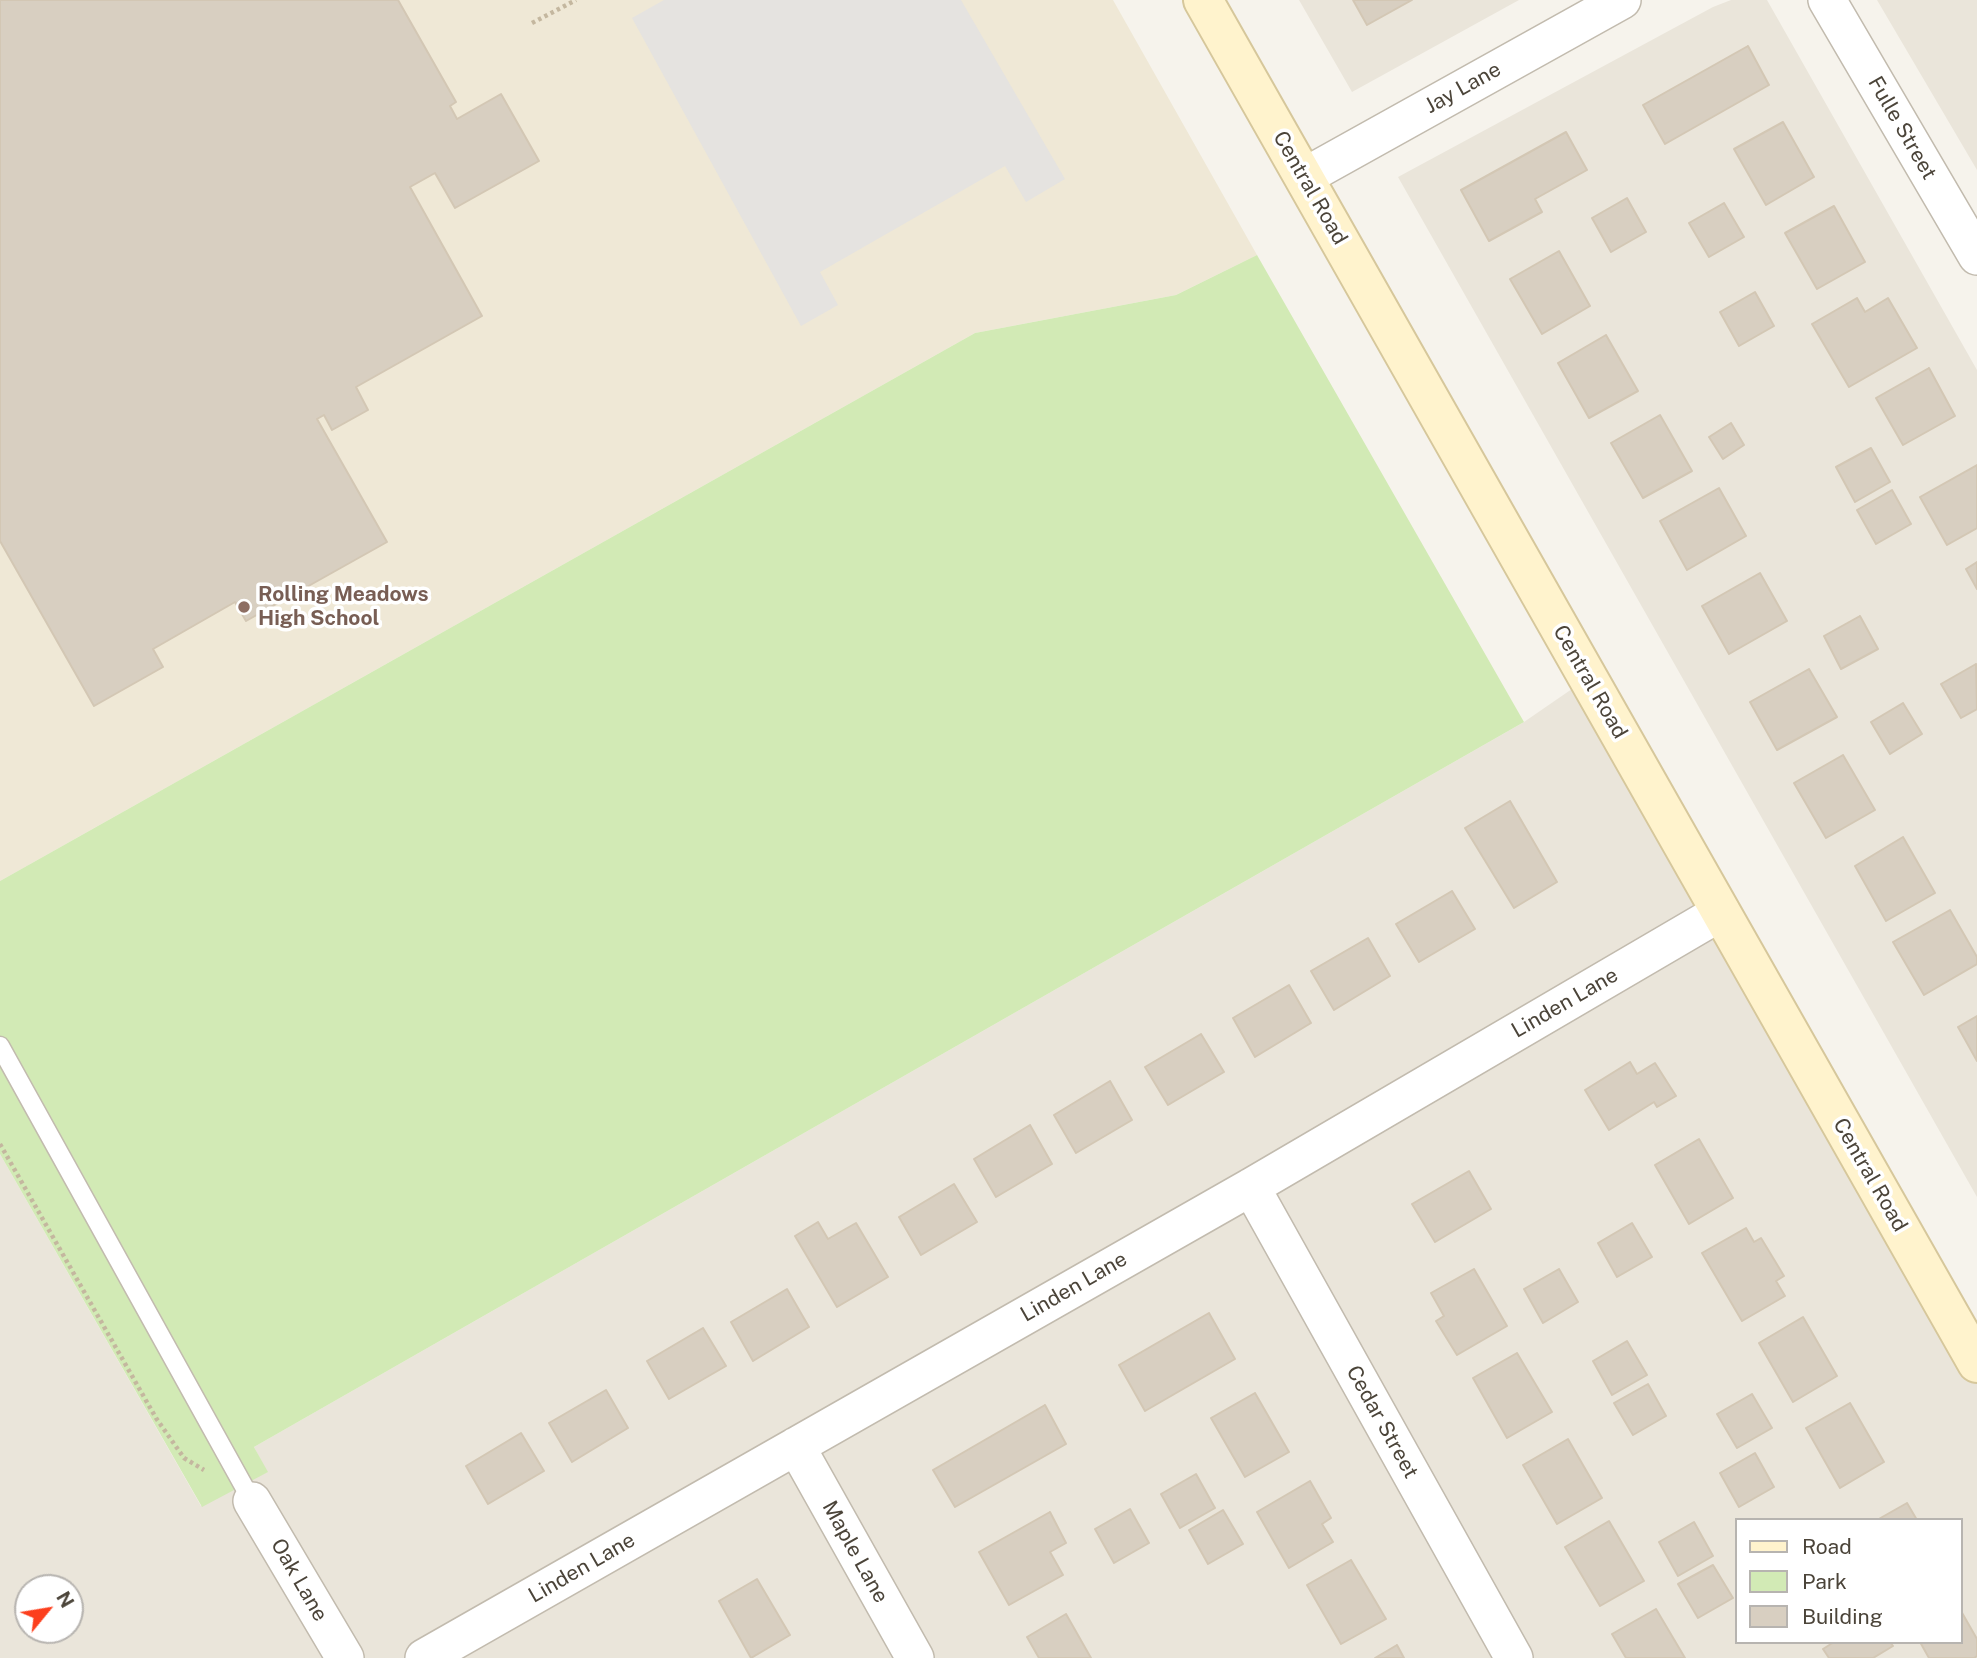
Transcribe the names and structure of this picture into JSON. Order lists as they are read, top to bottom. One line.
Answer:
{"streets":{"street":["Jay Lane","Fulle Street","Central Road","Linden Lane","Cedar Street","Maple Lane","Oak Lane"]},"crossings":[["Jay Lane","Central Road"],["Central Road","Linden Lane"],["Linden Lane","Cedar Street"],["Linden Lane","Maple Lane"]],"places":["Rolling Meadows High School"],"legend":["Road","Park","Building"],"north":"top right"}
